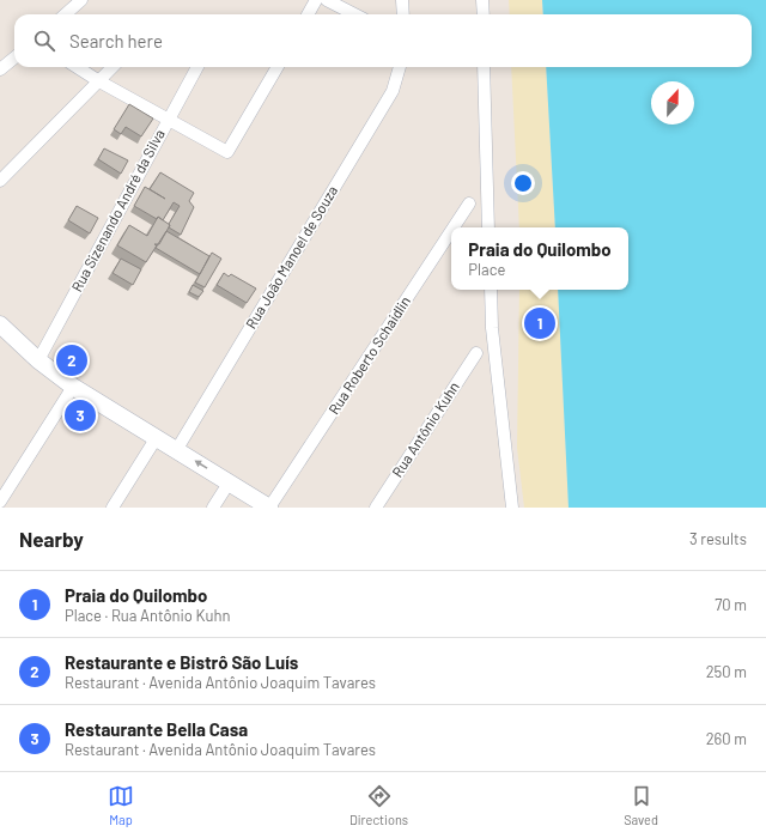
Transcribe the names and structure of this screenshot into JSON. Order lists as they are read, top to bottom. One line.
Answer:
{"streets":{"street":["Rua Sizenando André da Silva","Rua João Manoel de Souza","Rua Roberto Schaidlin","Rua Antônio Kuhn"]},"north":"top","page":{"search":"Search here","popup":["Praia do Quilombo","Place"],"pins":["1","2","3"],"heading":["Nearby","3 results"],"list":[{"mark":"1","name":"Praia do Quilombo","note":"Place · Rua Antônio Kuhn","value":"70 m"},{"mark":"2","name":"Restaurante e Bistrô São Luís","note":"Restaurant · Avenida Antônio Joaquim Tavares","value":"250 m"},{"mark":"3","name":"Restaurante Bella Casa","note":"Restaurant · Avenida Antônio Joaquim Tavares","value":"260 m"}],"nav":["Map","Directions","Saved"]}}
